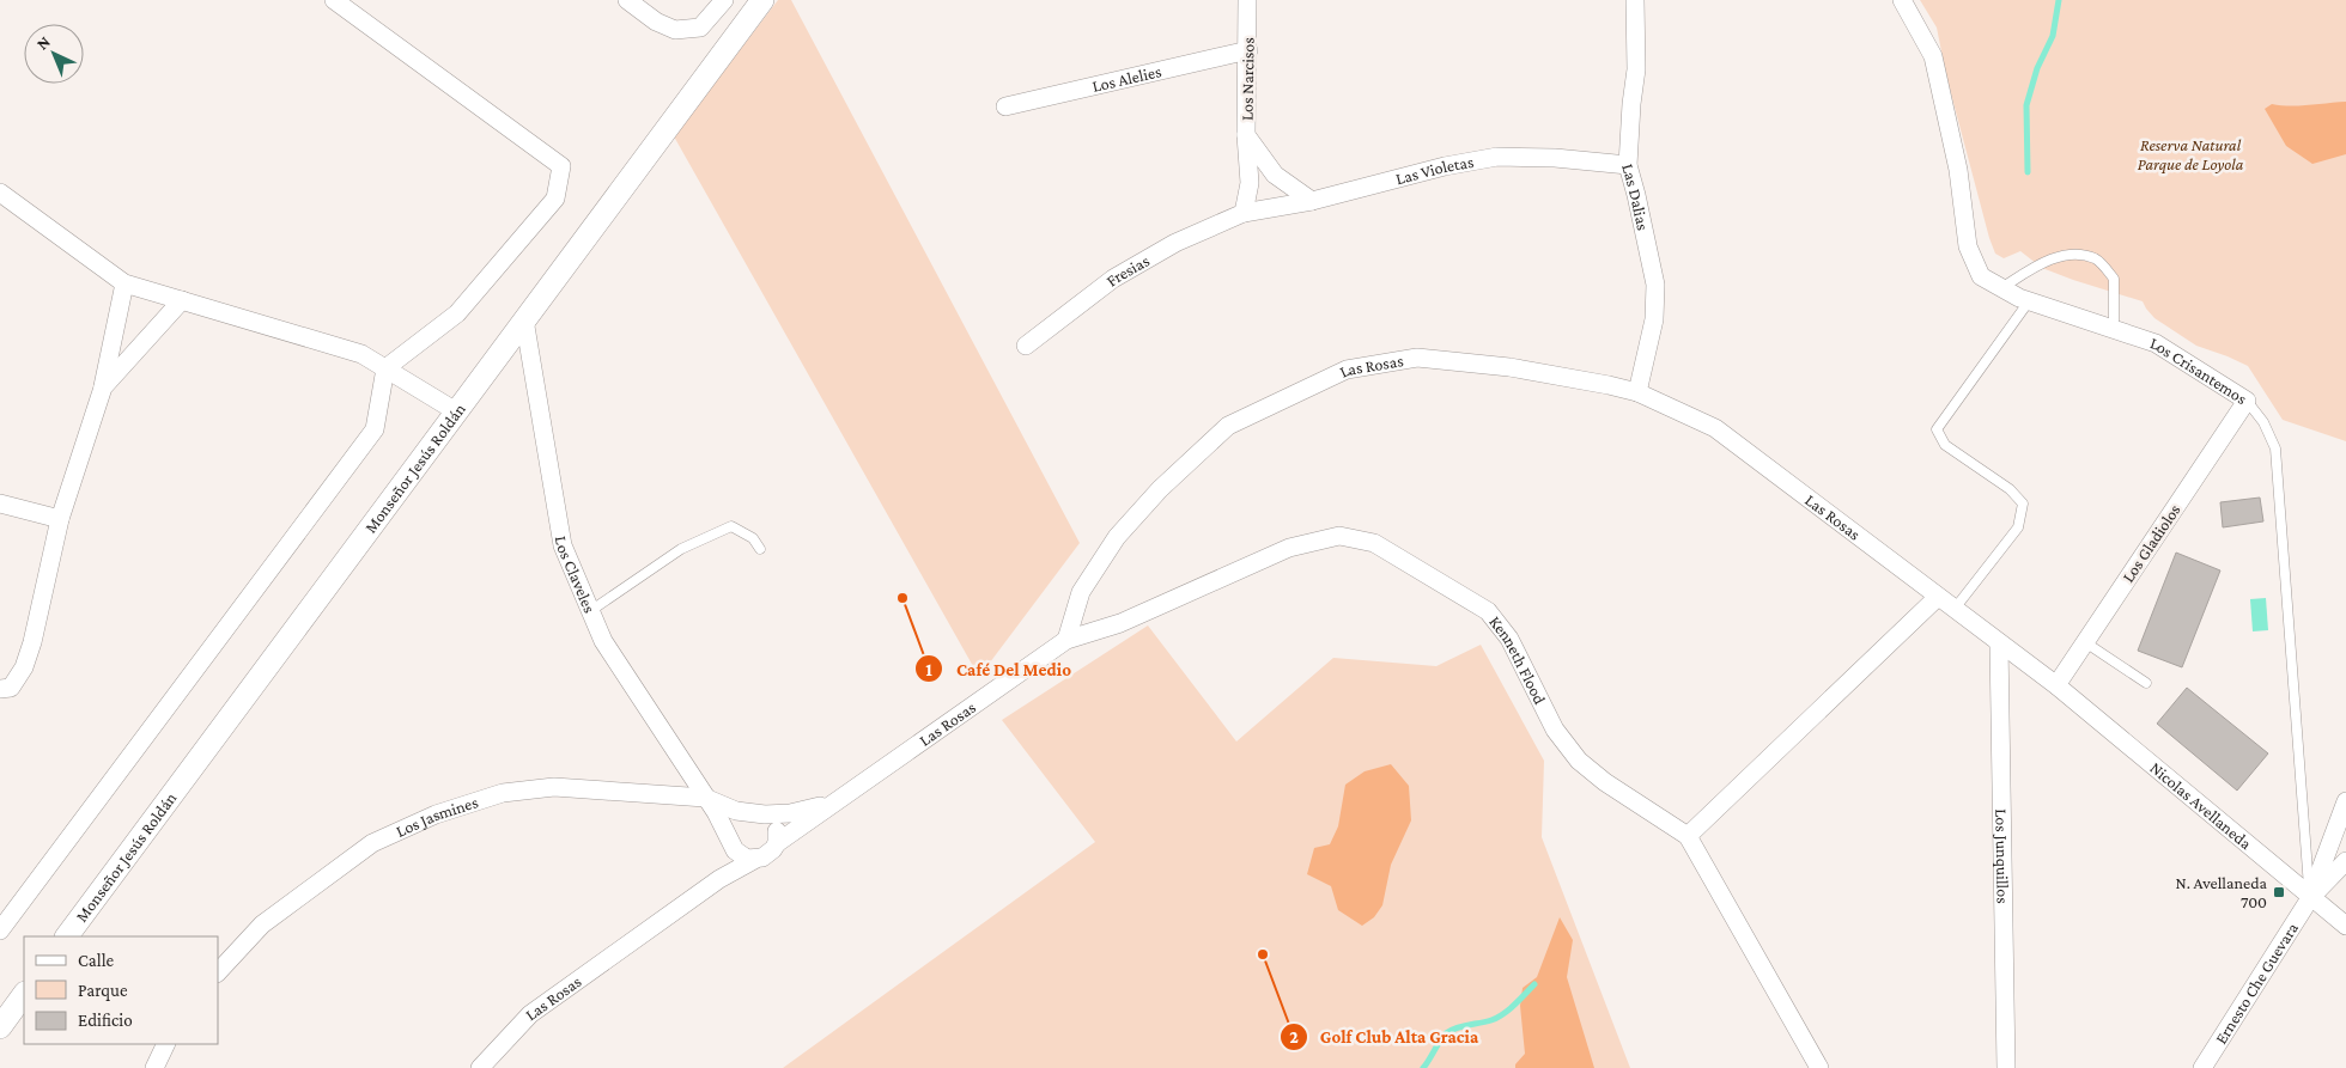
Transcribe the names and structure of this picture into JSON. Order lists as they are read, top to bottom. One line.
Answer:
{"streets":{"street":["Los Alelies","Los Narcisos","Las Violetas","Las Dalias","Fresias","Las Rosas","Los Crisantemos","Monseñor Jesús Roldán","Los Gladiolos","Los Claveles","Kenneth Flood","Nicolas Avellaneda","Los Jasmines","Los Junquillos","Ernesto Che Guevara"]},"crossings":[["Los Alelies","Los Narcisos"],["Los Narcisos","Las Violetas"],["Las Violetas","Las Dalias"],["Las Violetas","Fresias"],["Las Dalias","Las Rosas"],["Las Rosas","Los Gladiolos"],["Las Rosas","Los Claveles"],["Las Rosas","Kenneth Flood"],["Las Rosas","Nicolas Avellaneda"],["Las Rosas","Los Jasmines"],["Las Rosas","Los Junquillos"],["Los Crisantemos","Los Gladiolos"],["Los Crisantemos","Nicolas Avellaneda"],["Los Crisantemos","Ernesto Che Guevara"],["Monseñor Jesús Roldán","Los Claveles"],["Los Gladiolos","Nicolas Avellaneda"],["Los Claveles","Los Jasmines"],["Nicolas Avellaneda","Ernesto Che Guevara"]],"parks":["Reserva Natural Parque de Loyola"],"places":{"other":["Café Del Medio","Golf Club Alta Gracia"],"transit":["N. Avellaneda 700"]},"legend":["Calle","Parque","Edificio"],"north":"top left"}
